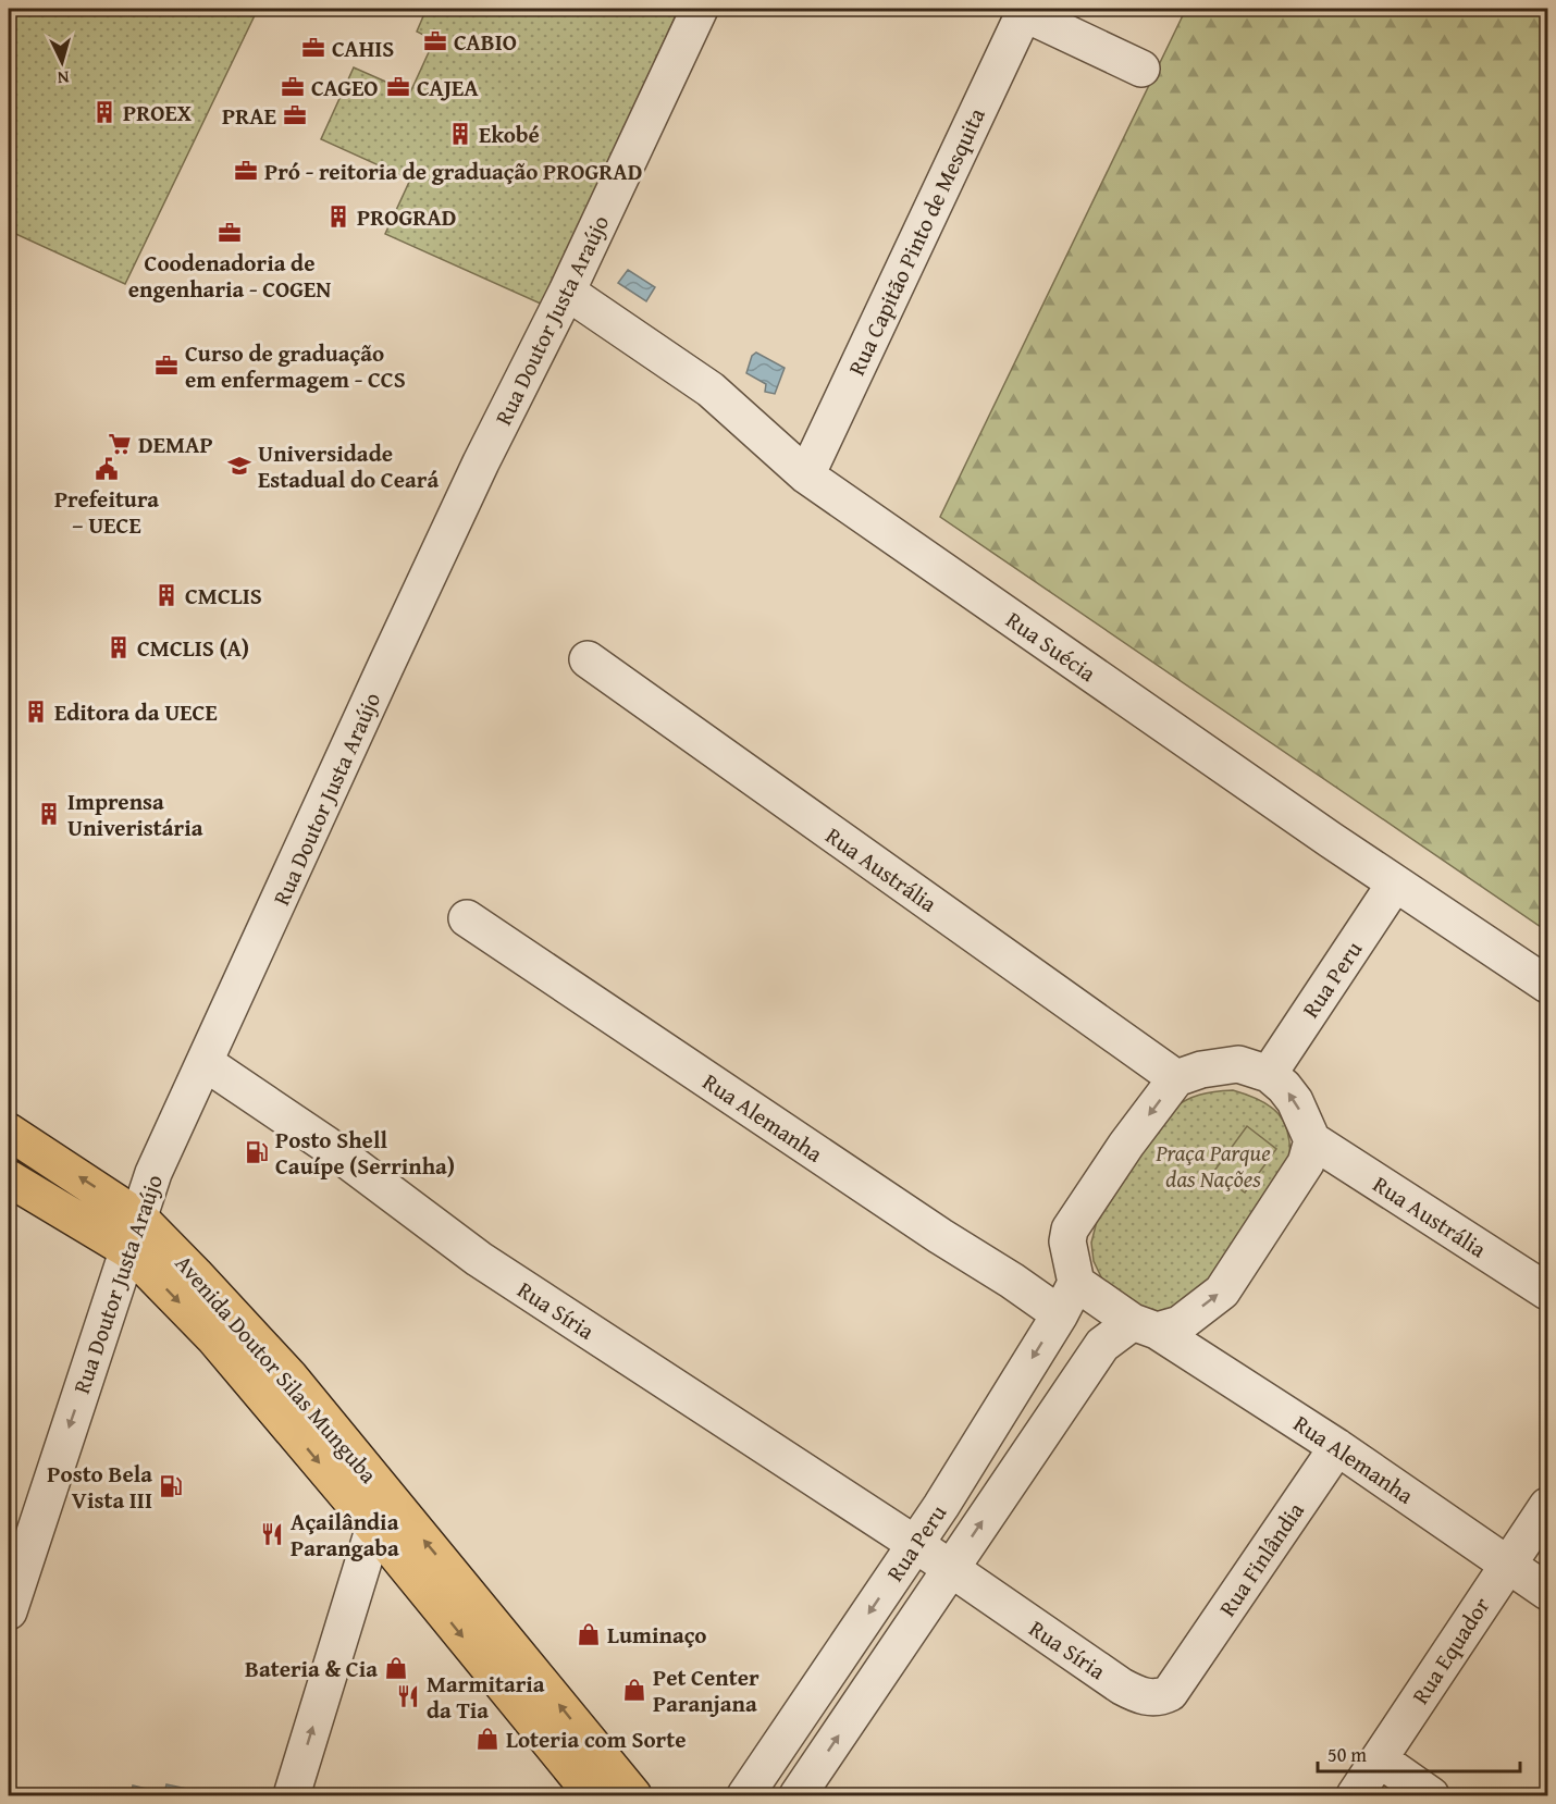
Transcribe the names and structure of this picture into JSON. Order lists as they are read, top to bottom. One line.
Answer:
{"streets":{"main road":["Avenida Doutor Silas Munguba"],"street":["Rua Capitão Pinto de Mesquita","Rua Doutor Justa Araújo","Rua Suécia","Rua Austrália","Rua Peru","Rua Alemanha","Rua Síria","Rua Finlândia","Rua Equador"]},"crossings":[["Rua Capitão Pinto de Mesquita","Rua Suécia"],["Rua Doutor Justa Araújo","Rua Suécia"],["Rua Doutor Justa Araújo","Rua Síria"],["Rua Doutor Justa Araújo","Avenida Doutor Silas Munguba"],["Rua Suécia","Rua Peru"],["Rua Austrália","Rua Peru"],["Rua Peru","Rua Alemanha"],["Rua Peru","Rua Síria"],["Rua Alemanha","Rua Finlândia"],["Rua Alemanha","Rua Equador"],["Rua Síria","Rua Finlândia"]],"parks":["Praça Parque das Nações"],"places":{"office":["CABIO","CAHIS","CAGEO","CAJEA","PRAE","Pró - reitoria de graduação PROGRAD","Coodenadoria de engenharia - COGEN","Curso de graduação em enfermagem - CCS"],"building":["PROEX","Ekobé","PROGRAD","CMCLIS","CMCLIS (A)","Editora da UECE","Imprensa Univeristária"],"supermarket":["DEMAP"],"school or university":["Universidade Estadual do Ceará"],"public building":["Prefeitura – UECE"],"fuel station":["Posto Shell Cauípe (Serrinha)","Posto Bela Vista III"],"restaurant":["Açailândia Parangaba","Marmitaria da Tia"],"shop":["Luminaço","Bateria & Cia","Pet Center Paranjana","Loteria com Sorte"]},"scale_bar":"50 m","north":"bottom"}
